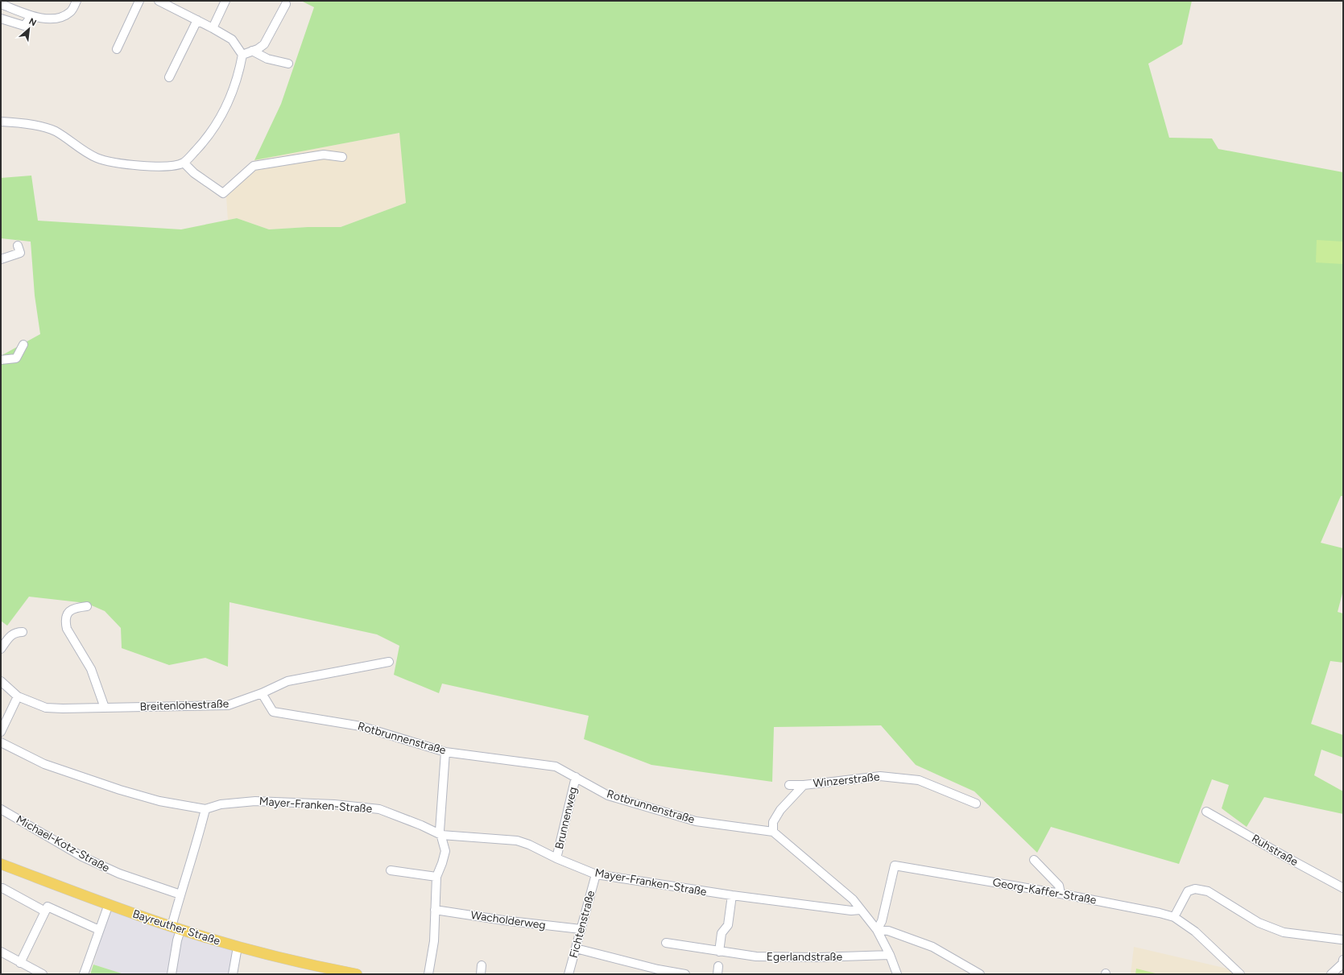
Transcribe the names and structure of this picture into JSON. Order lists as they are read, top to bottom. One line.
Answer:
{"streets":{"main road":["Bayreuther Straße"],"street":["Breitenlohestraße","Rotbrunnenstraße","Winzerstraße","Mayer-Franken-Straße","Brunnenweg","Michael-Kotz-Straße","Ruhstraße","Georg-Kaffer-Straße","Wacholderweg","Fichtenstraße","Egerlandstraße"]},"crossings":[["Breitenlohestraße","Rotbrunnenstraße"],["Rotbrunnenstraße","Brunnenweg"],["Mayer-Franken-Straße","Brunnenweg"],["Mayer-Franken-Straße","Fichtenstraße"],["Wacholderweg","Fichtenstraße"]],"north":"top right"}
